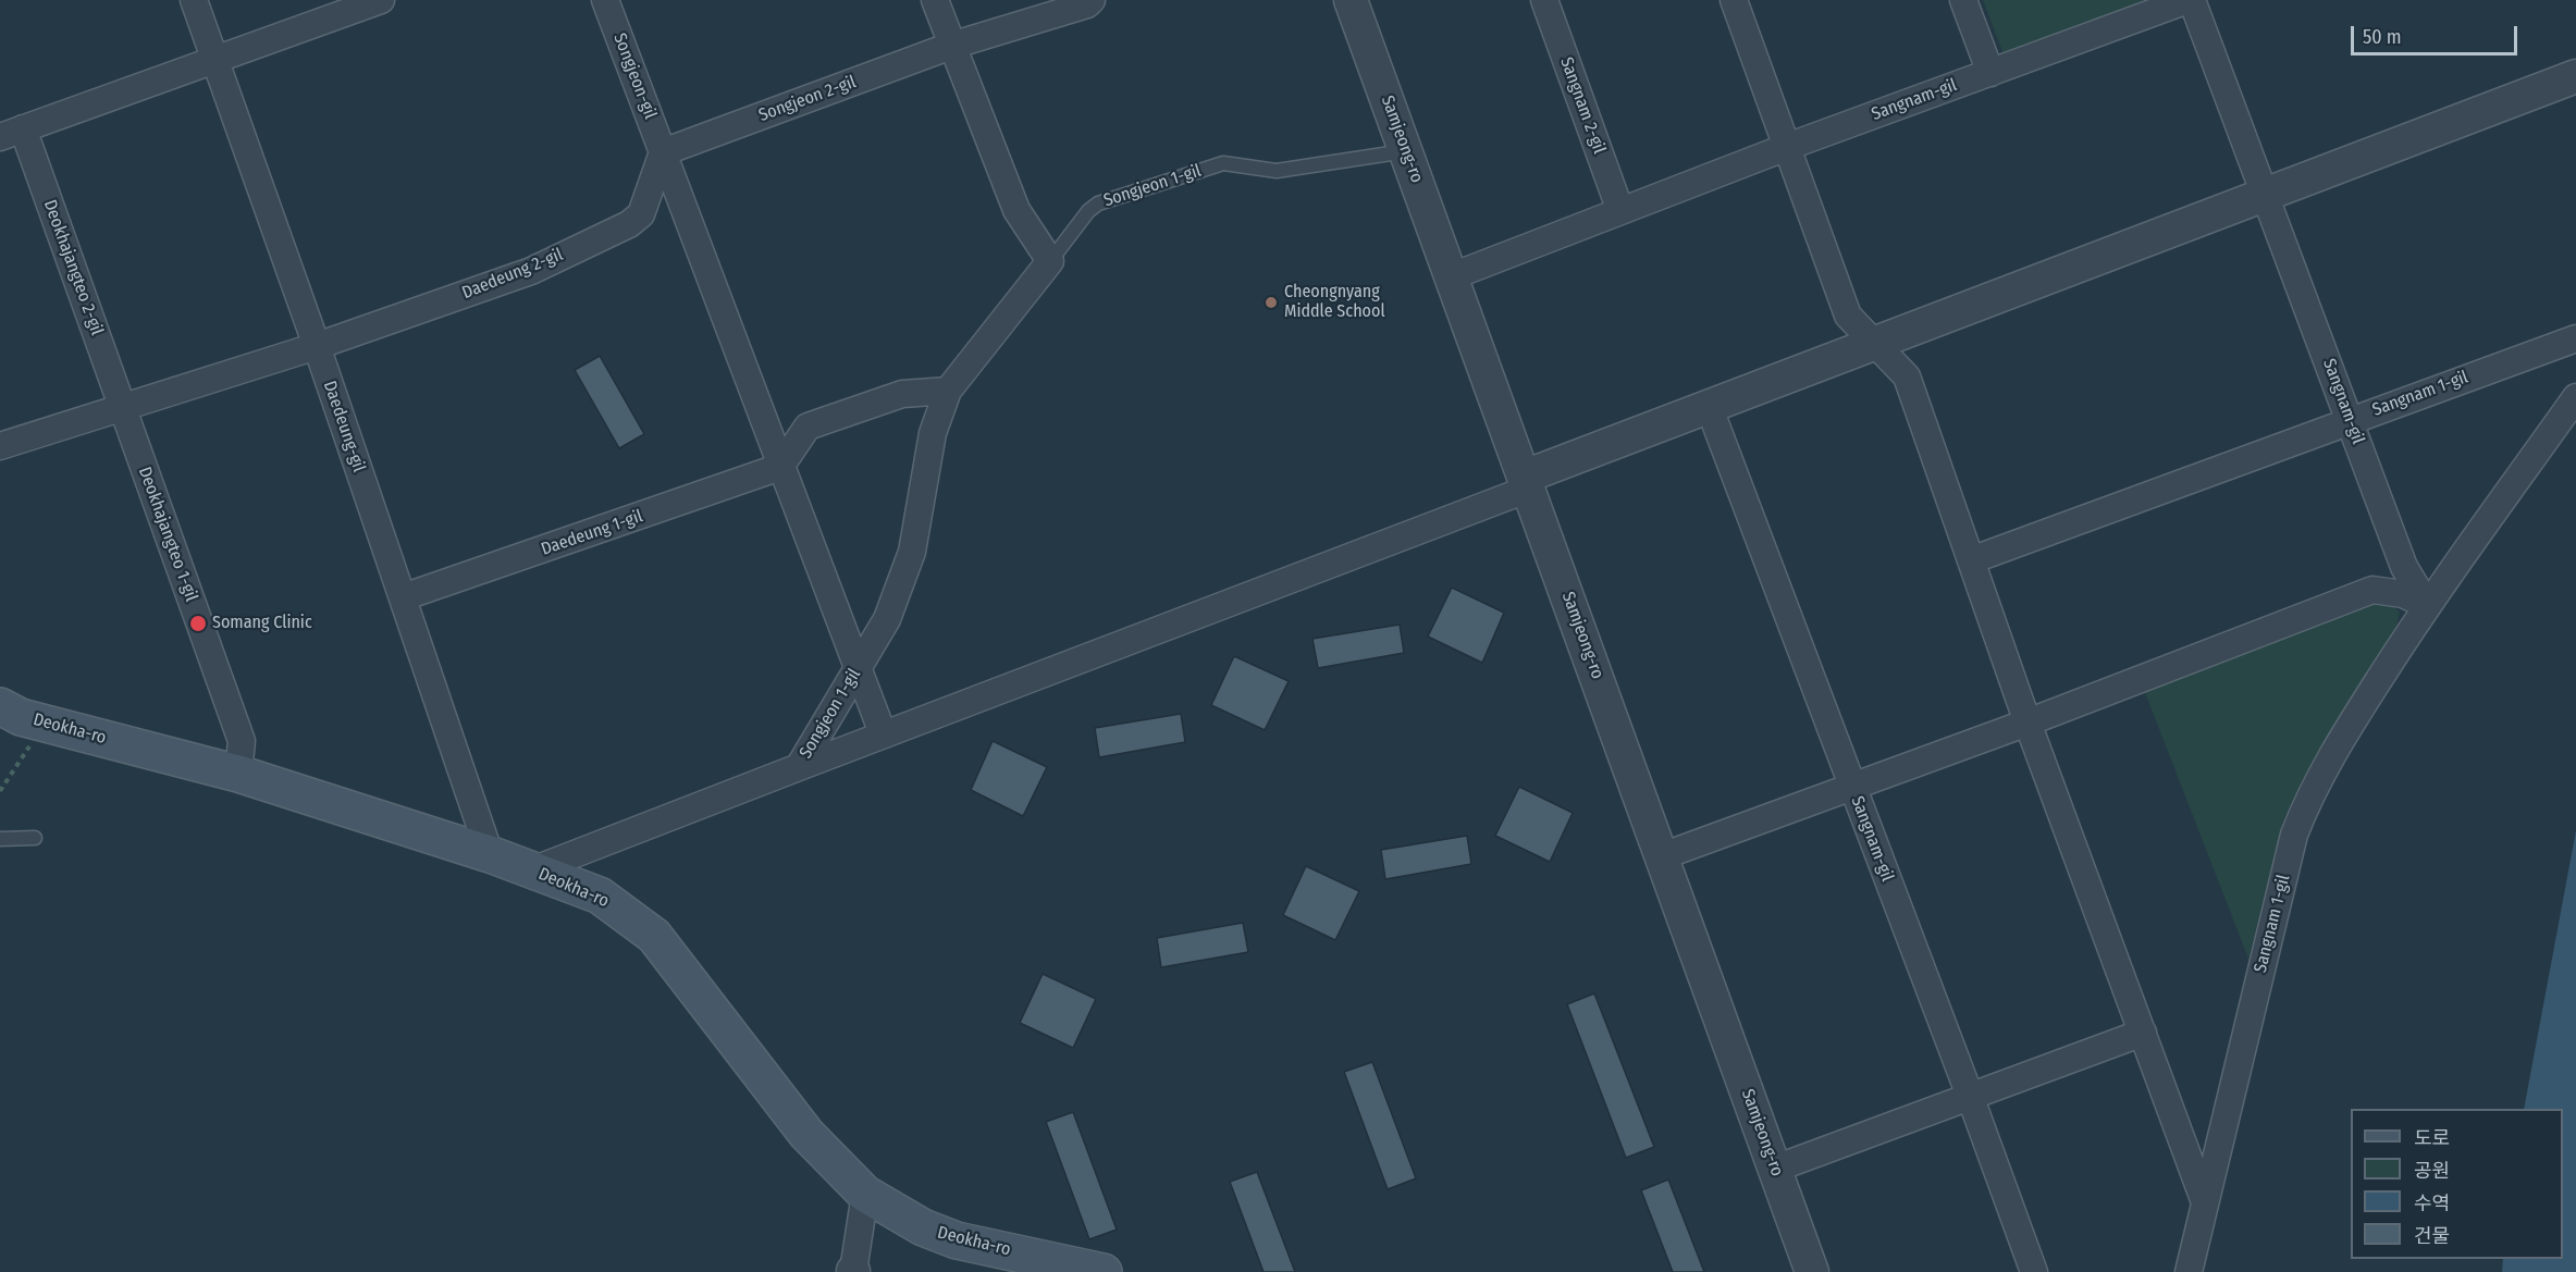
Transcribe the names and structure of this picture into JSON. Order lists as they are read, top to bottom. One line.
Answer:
{"streets":{"main road":["Deokha-ro"],"street":["Songjeon-gil","Songjeon 2-gil","Sangnam-gil","Sangnam 2-gil","Samjeong-ro","Songjeon 1-gil","Deokhajangteo 2-gil","Daedeung 2-gil","Sangnam 1-gil","Daedeung-gil","Daedeung 1-gil","Deokhajangteo 1-gil"]},"crossings":[["Songjeon-gil","Songjeon 2-gil"],["Songjeon-gil","Songjeon 1-gil"],["Songjeon-gil","Daedeung 2-gil"],["Songjeon-gil","Daedeung 1-gil"],["Songjeon 2-gil","Daedeung 2-gil"],["Sangnam-gil","Sangnam 2-gil"],["Sangnam-gil","Samjeong-ro"],["Sangnam-gil","Sangnam 1-gil"],["Samjeong-ro","Songjeon 1-gil"],["Songjeon 1-gil","Deokha-ro"],["Deokhajangteo 2-gil","Daedeung-gil"],["Deokhajangteo 2-gil","Deokhajangteo 1-gil"],["Daedeung 2-gil","Daedeung-gil"],["Daedeung-gil","Daedeung 1-gil"],["Daedeung-gil","Deokha-ro"],["Deokhajangteo 1-gil","Deokha-ro"]],"places":["Cheongnyang Middle School","Somang Clinic"],"legend":["도로","공원","수역","건물"],"scale_bar":"50 m"}
